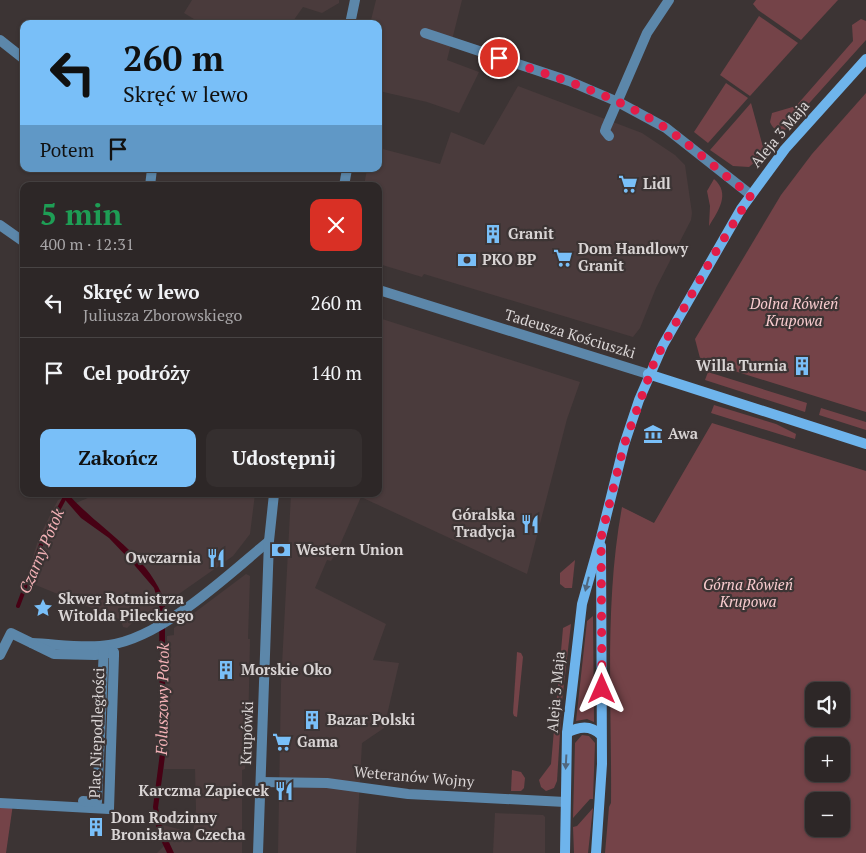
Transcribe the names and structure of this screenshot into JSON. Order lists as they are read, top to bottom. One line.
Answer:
{"streets":{"street":["Aleja 3 Maja","Tadeusza Kościuszki","Plac Niepodległości","Krupówki","Weteranów Wojny"]},"crossings":[["Aleja 3 Maja","Tadeusza Kościuszki"],["Aleja 3 Maja","Weteranów Wojny"],["Krupówki","Weteranów Wojny"]],"water":["Czarny Potok","Foluszowy Potok"],"parks":["Dolna Rówień Krupowa","Górna Rówień Krupowa"],"places":{"supermarket":["Lidl","Dom Handlowy Granit","Gama"],"building":["Granit","Willa Turnia","Morskie Oko","Bazar Polski","Dom Rodzinny Bronisława Czecha"],"bank":["PKO BP","Western Union"],"museum":["Awa"],"restaurant":["Góralska Tradycja","Owczarnia","Karczma Zapiecek"],"place":["Skwer Rotmistrza Witolda Pileckiego"]},"page":{"turn":["260 m","Skręć w lewo"],"then":"Potem","heading":["5 min","400 m · 12:31"],"list":[{"name":"Skręć w lewo","note":"Juliusza Zborowskiego","value":"260 m"},{"name":"Cel podróży","value":"140 m"}],"buttons":["Zakończ","Udostępnij"],"map_buttons":["+","−"]}}
